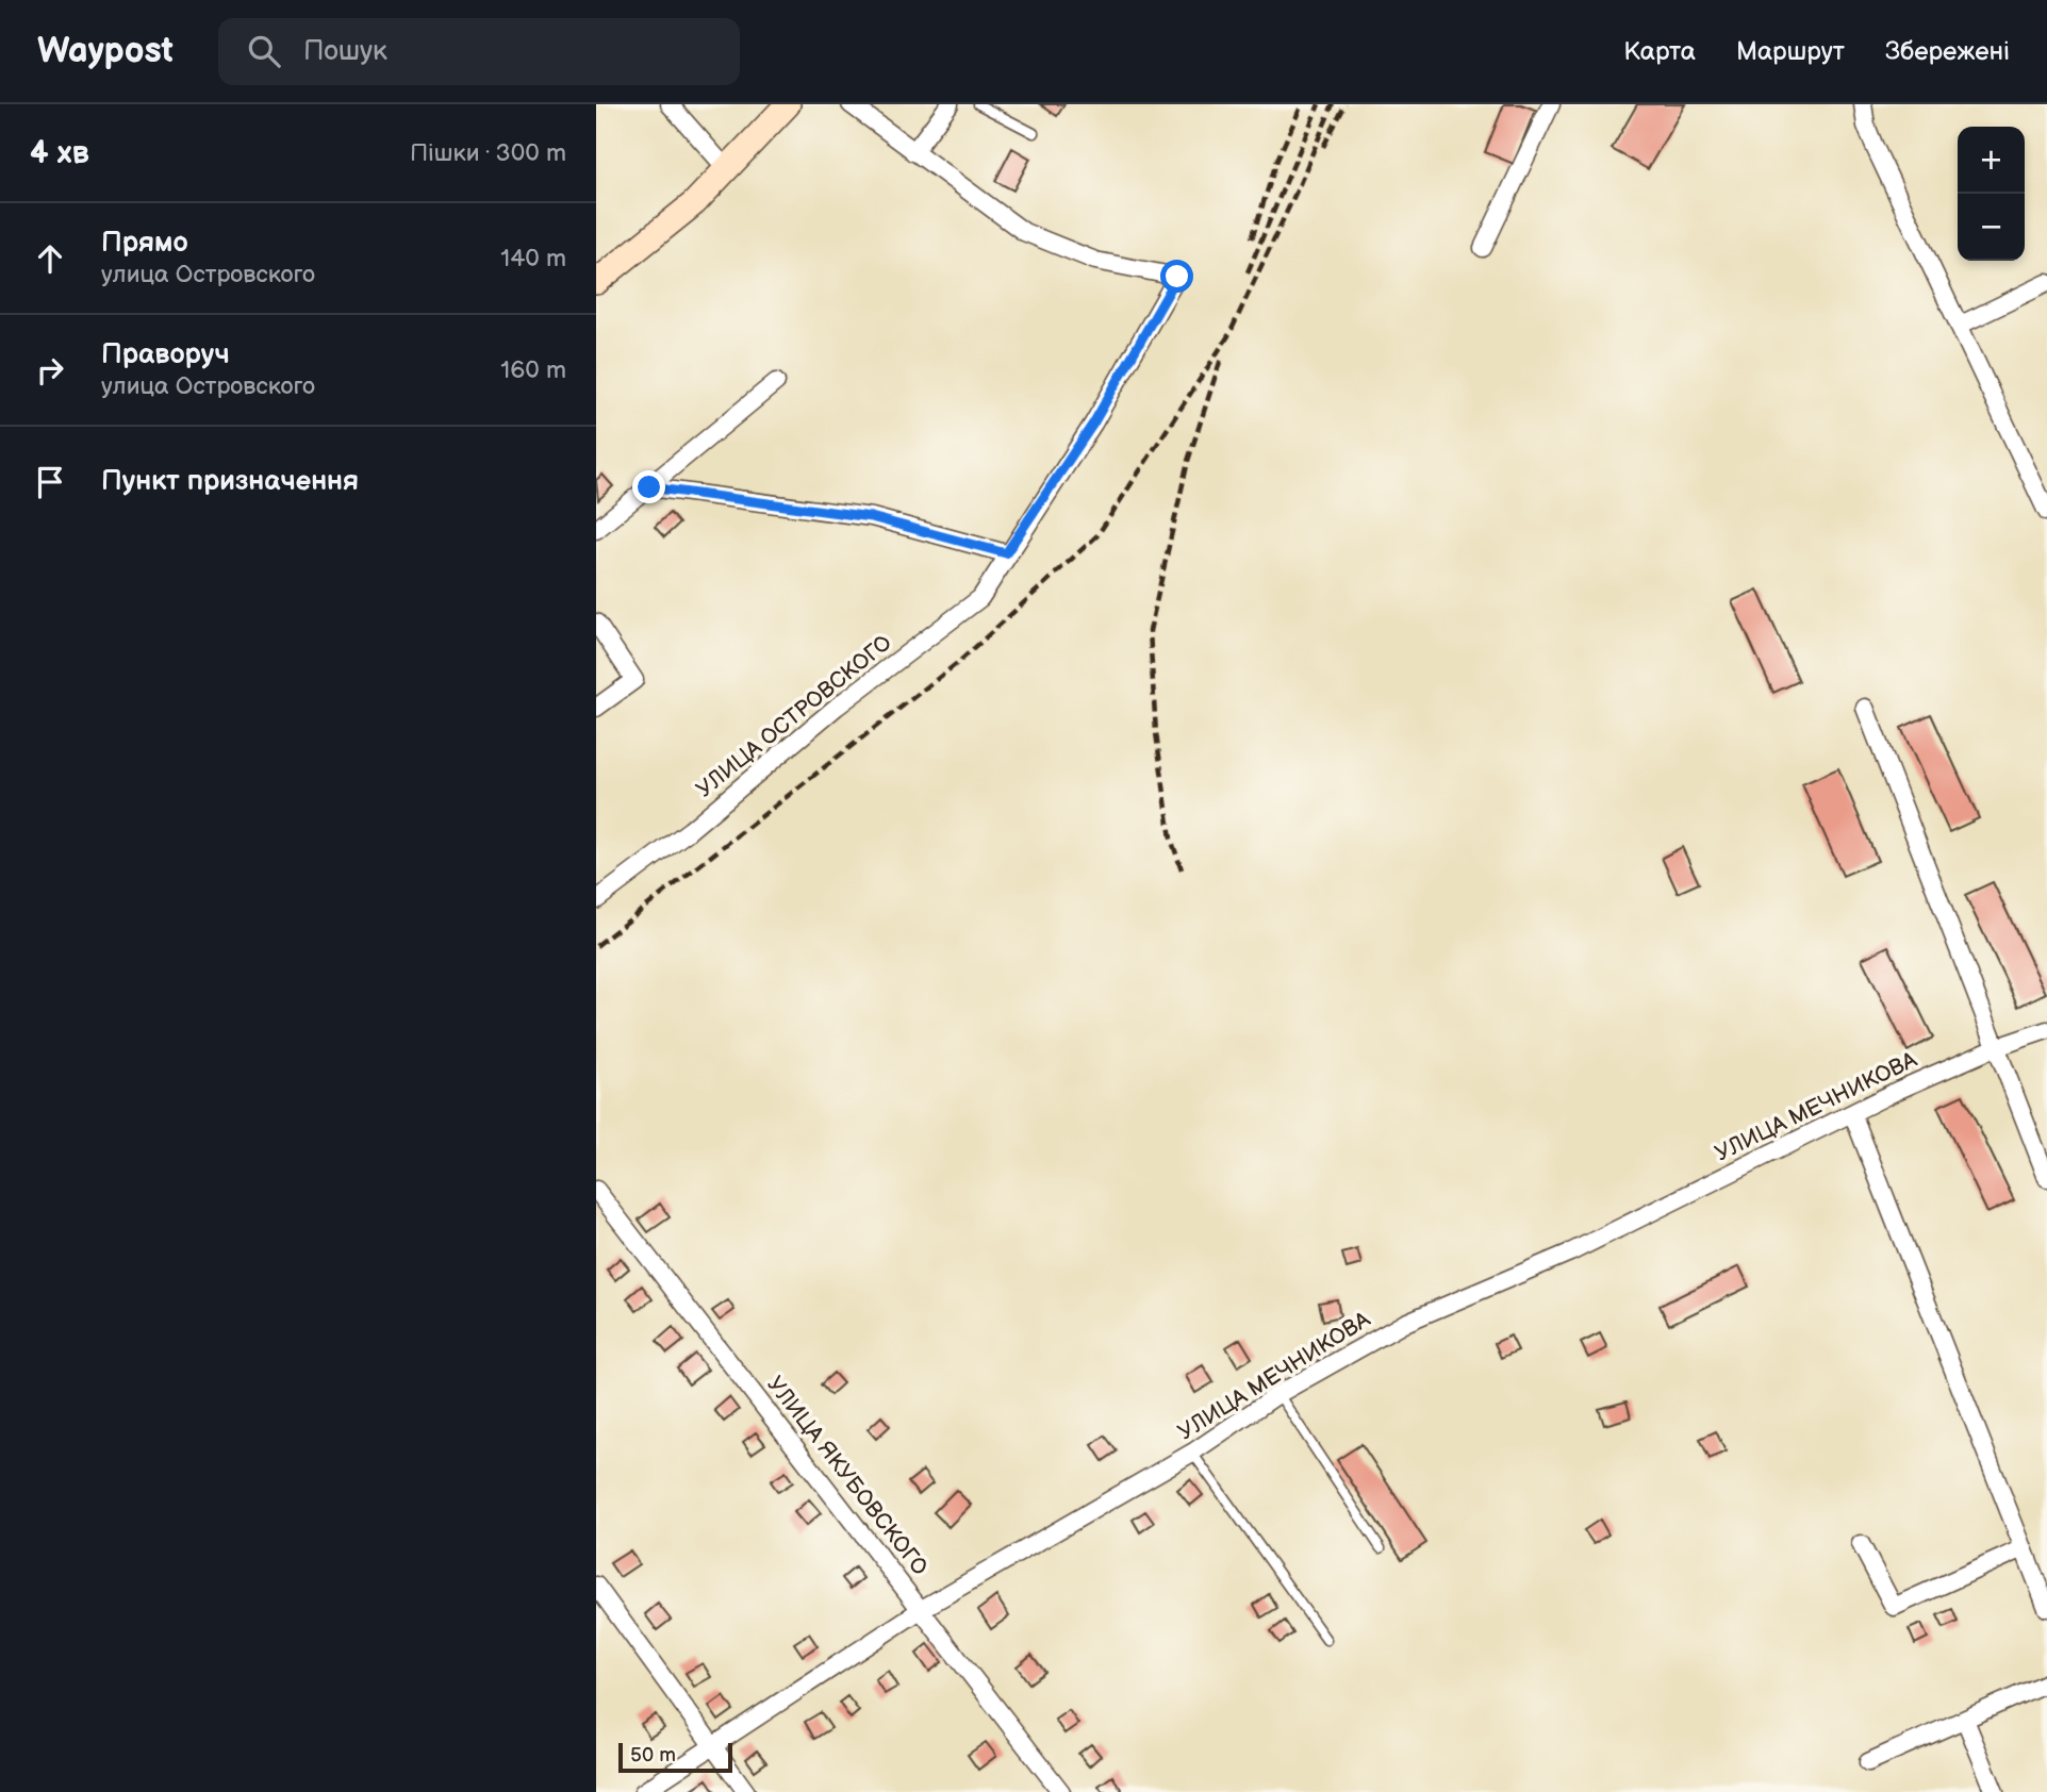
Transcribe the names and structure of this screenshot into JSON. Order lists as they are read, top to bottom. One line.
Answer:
{"streets":{"street":["УЛИЦА ОСТРОВСКОГО","УЛИЦА МЕЧНИКОВА","УЛИЦА ЯКУБОВСКОГО"]},"crossings":[["УЛИЦА МЕЧНИКОВА","УЛИЦА ЯКУБОВСКОГО"]],"scale_bar":"50 m","page":{"header":"Waypost","search":"Пошук","nav":["Карта","Маршрут","Збережені"],"heading":["4 хв","Пішки · 300 m"],"map_buttons":["+","−"],"list":[["Прямо","улица Островского","140 m"],["Праворуч","улица Островского","160 m"],"Пункт призначення"],"scale":"50 m"}}
